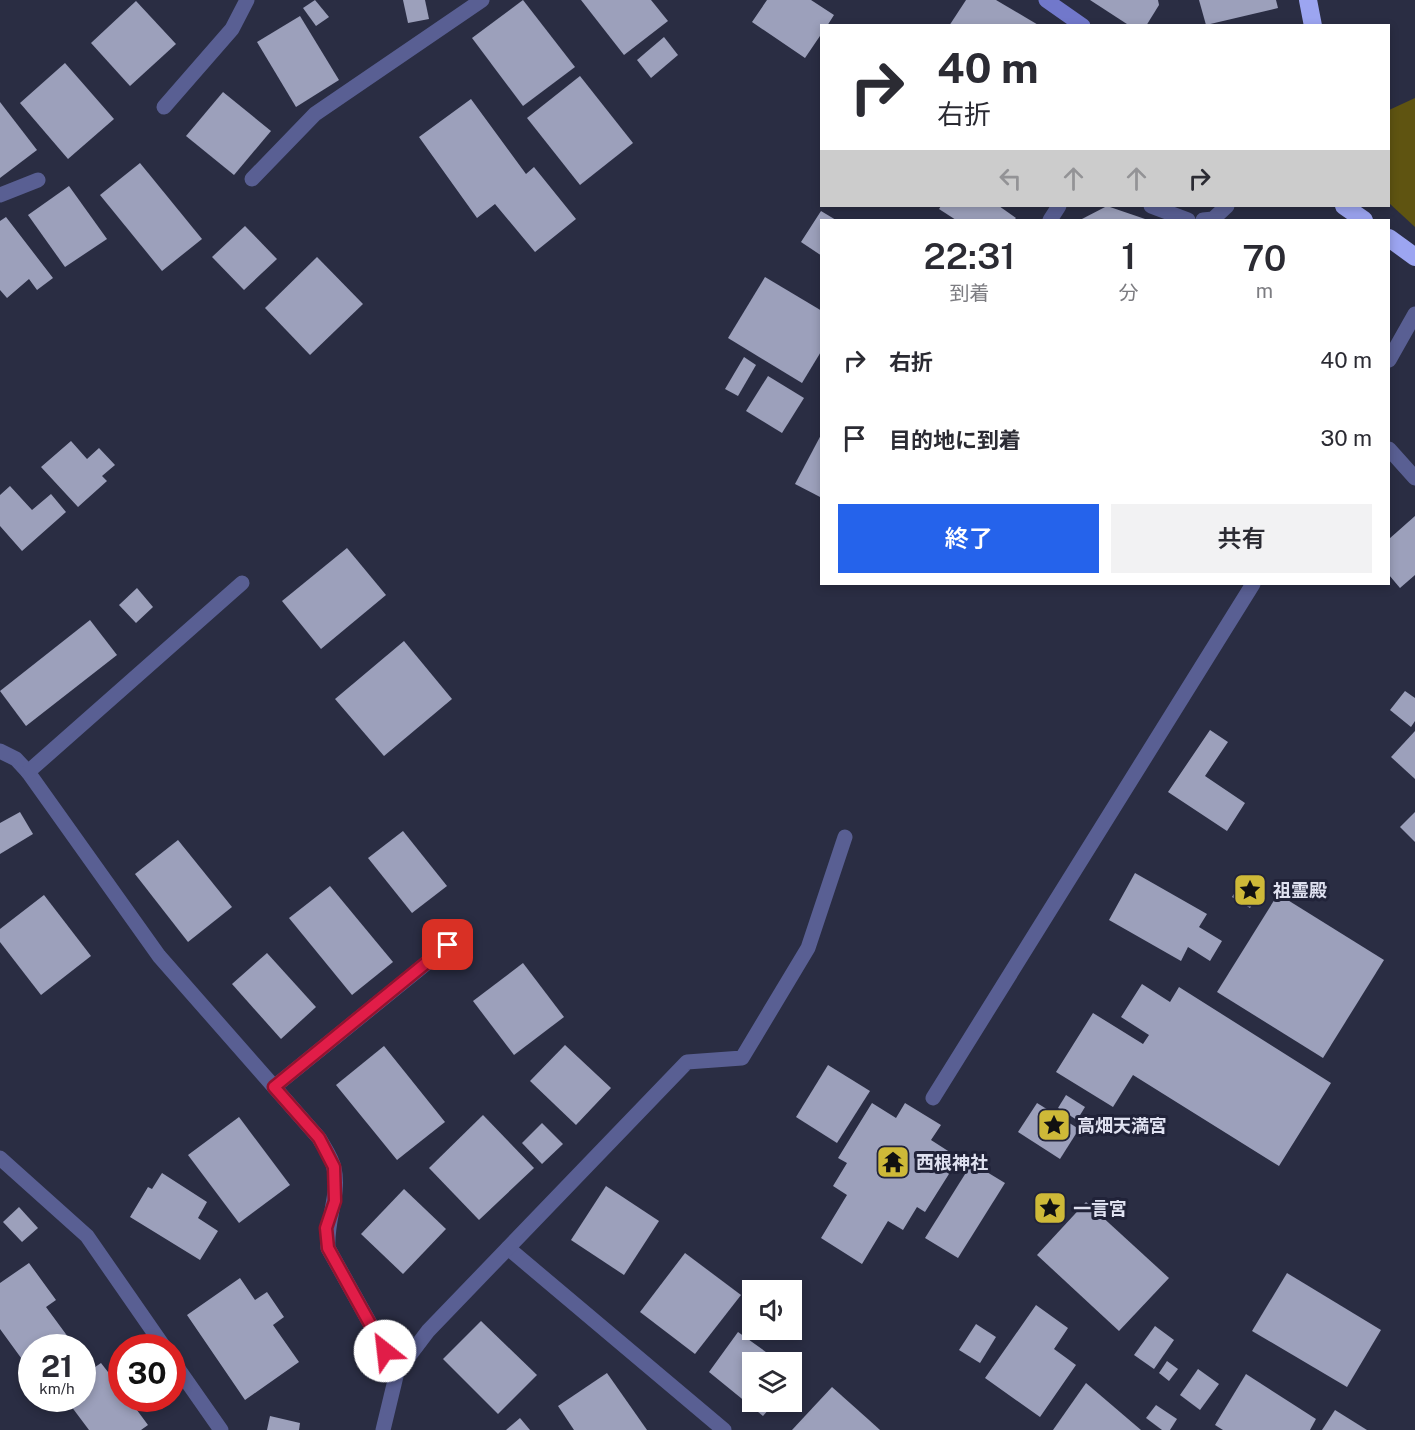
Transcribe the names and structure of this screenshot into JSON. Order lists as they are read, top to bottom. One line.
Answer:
{"places":{"place":["祖霊殿","高畑天満宮","一言宮"],"temple":["西根神社"]},"page":{"turn":["40 m","右折"],"eta":["22:31","到着","1","分","70","m"],"list":[{"name":"右折","value":"40 m"},{"name":"目的地に到着","value":"30 m"}],"buttons":["終了","共有"],"speed":"21 km/h","limit":"30"}}
